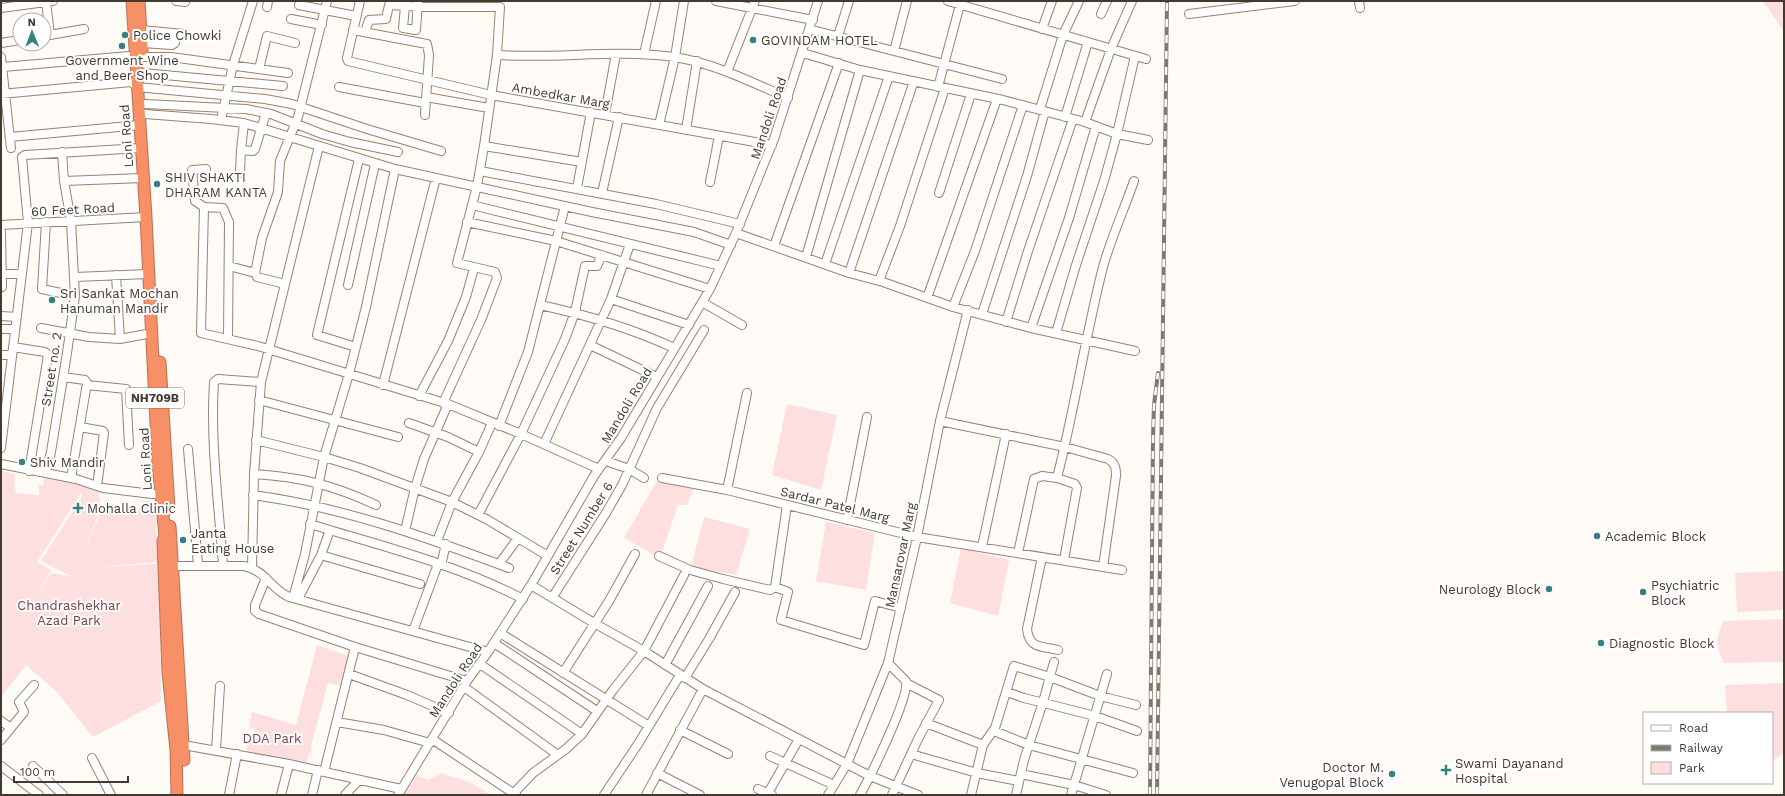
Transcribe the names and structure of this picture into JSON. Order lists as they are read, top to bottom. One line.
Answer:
{"streets":{"highway":["Loni Road","NH709B"],"street":["Ambedkar Marg","Mandoli Road","60 Feet Road","Street no. 2","Sardar Patel Marg","Street Number 6","Mansarovar Marg"]},"crossings":[["Ambedkar Marg","Mandoli Road"],["Loni Road","60 Feet Road"],["60 Feet Road","Street no. 2"],["Sardar Patel Marg","Mansarovar Marg"]],"parks":["Chandrashekhar Azad Park","DDA Park"],"places":{"other":["Police Chowki","GOVINDAM HOTEL","Government Wine and Beer Shop","SHIV SHAKTI DHARAM KANTA","Sri Sankat Mochan Hanuman Mandir","Shiv Mandir","Academic Block","Janta Eating House","Neurology Block","Psychiatric Block","Diagnostic Block","Doctor M. Venugopal Block"],"health":["Mohalla Clinic","Swami Dayanand Hospital"]},"legend":["Road","Railway","Park"],"scale_bar":"100 m","north":"top"}
